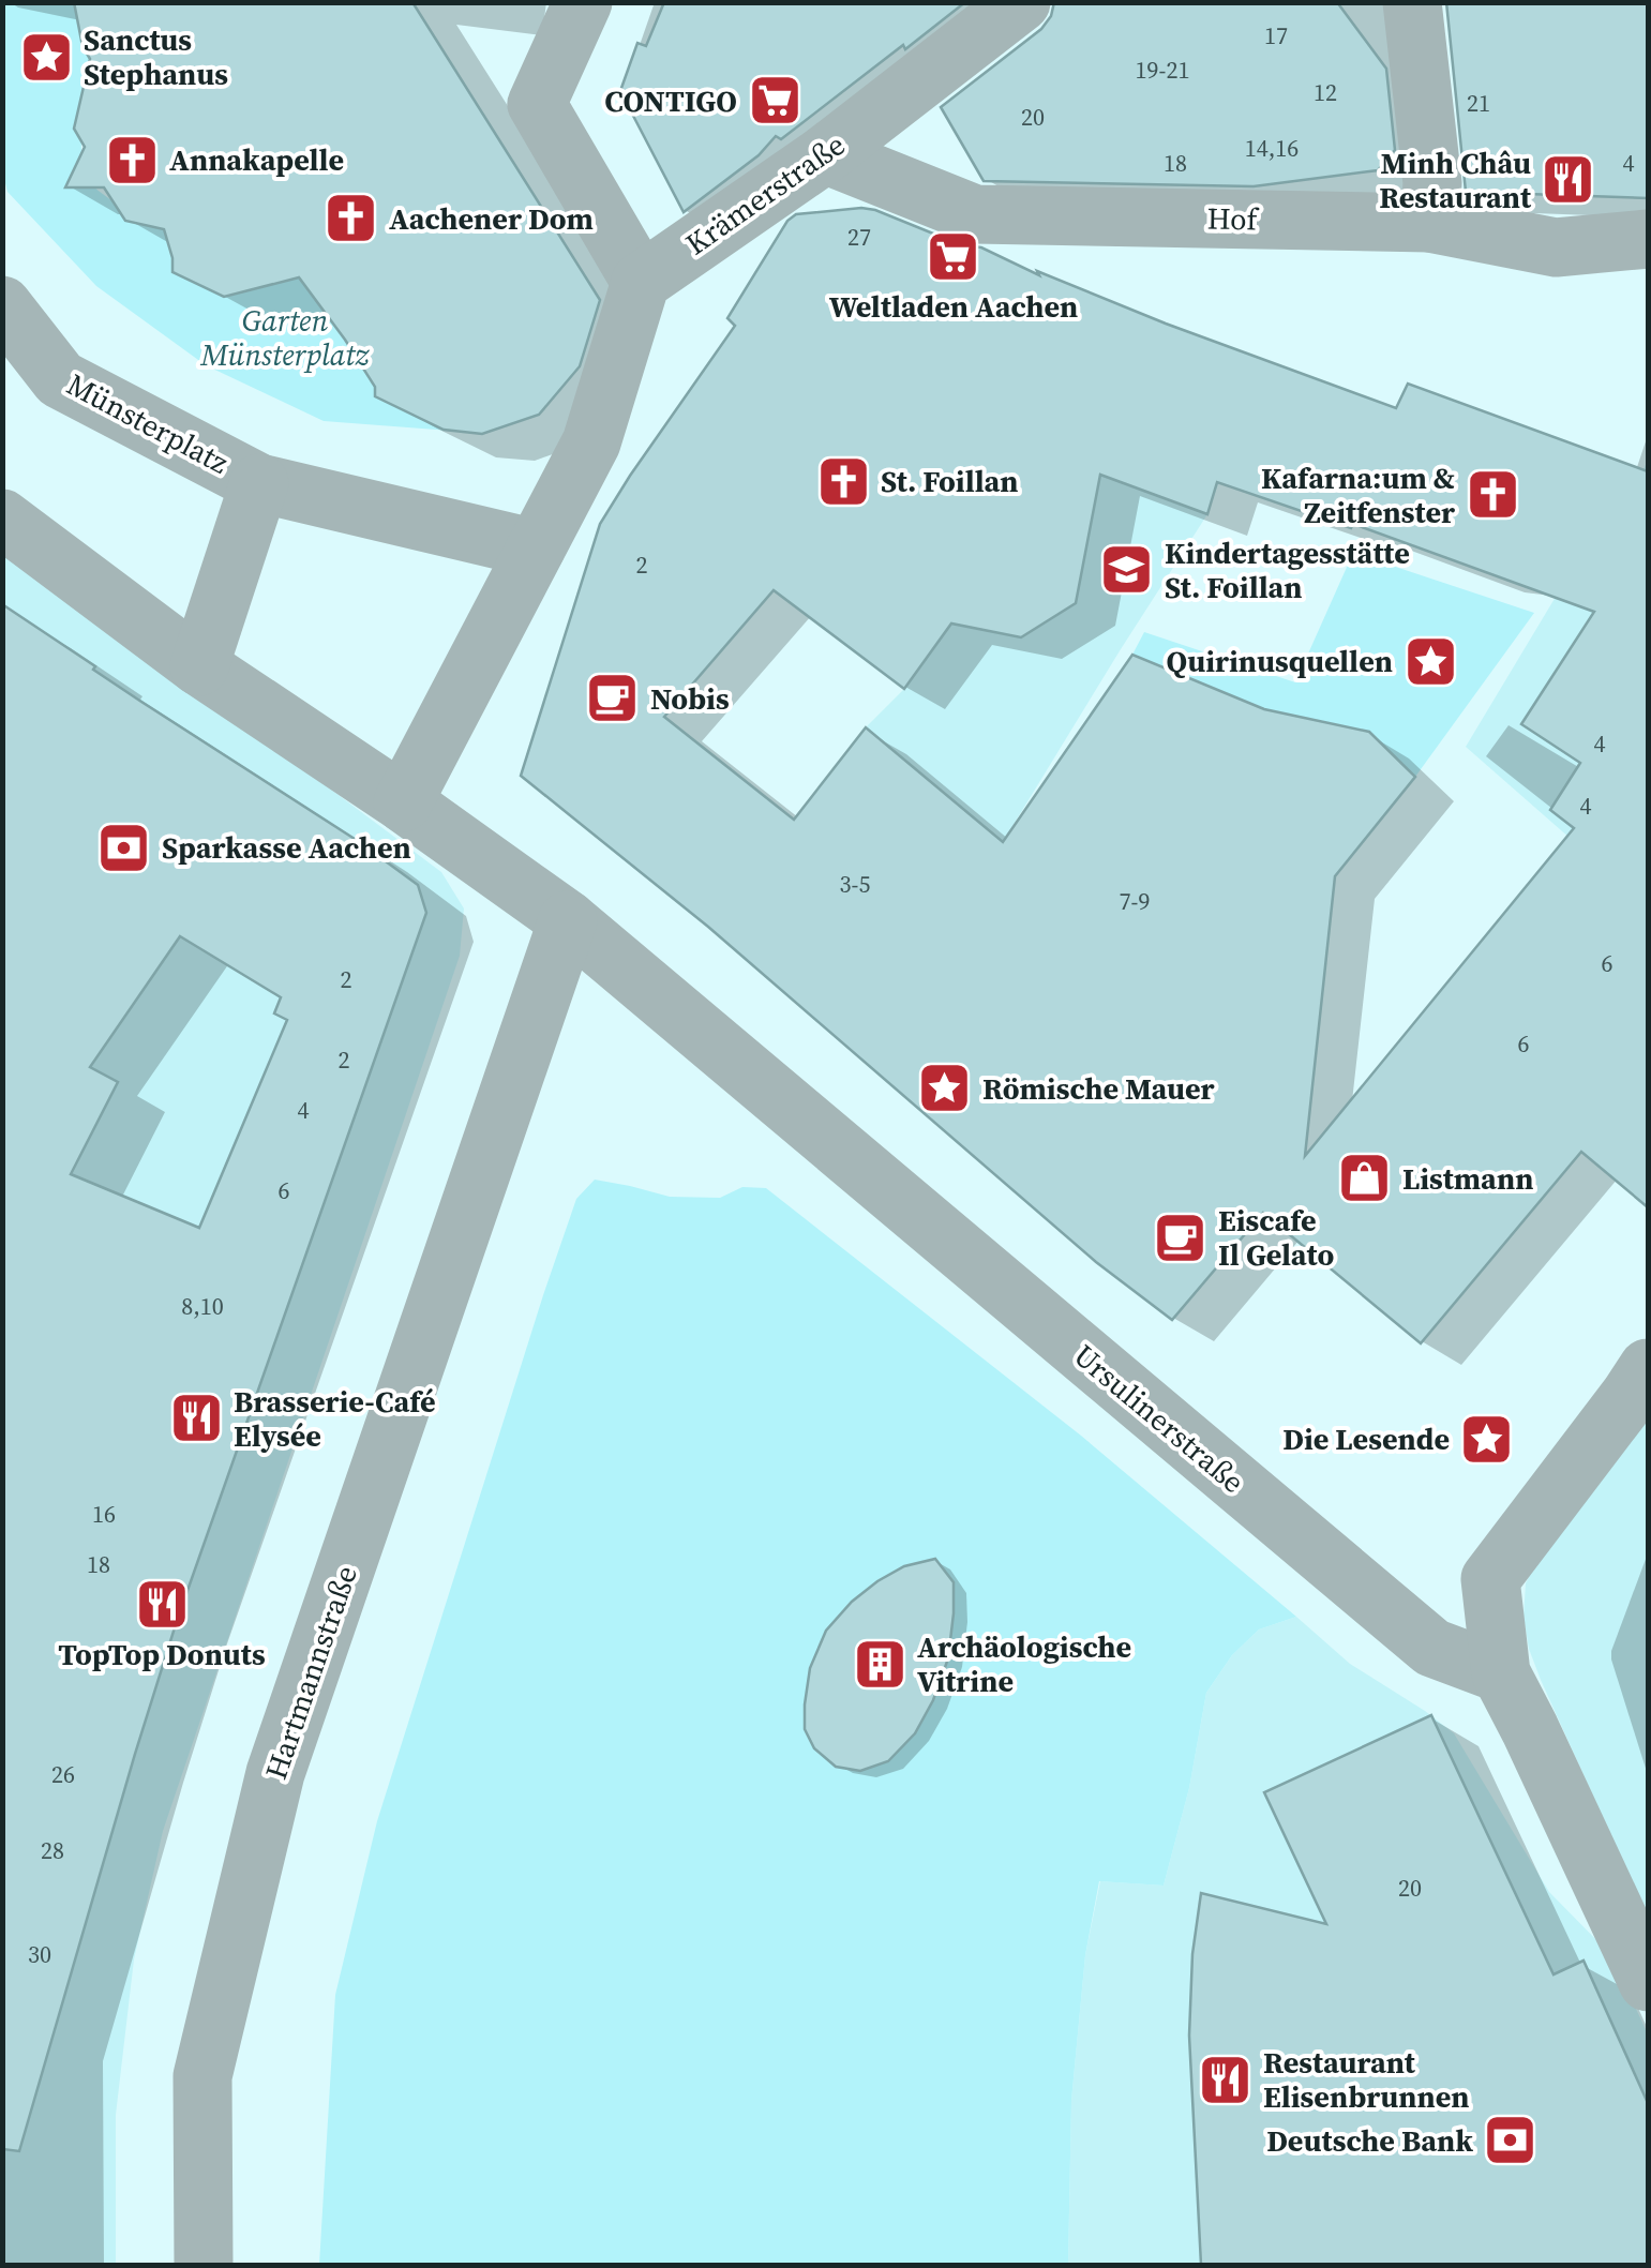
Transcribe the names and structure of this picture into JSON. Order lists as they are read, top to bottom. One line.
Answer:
{"streets":{"street":["Krämerstraße","Hof","Münsterplatz","Ursulinerstraße","Hartmannstraße"]},"crossings":[["Krämerstraße","Hof"],["Ursulinerstraße","Hartmannstraße"]],"parks":["Garten Münsterplatz"],"places":{"place":["Sanctus Stephanus","Quirinusquellen","Römische Mauer","Die Lesende"],"supermarket":["CONTIGO","Weltladen Aachen"],"church":["Annakapelle","Aachener Dom","St. Foillan","Kafarna:um & Zeitfenster"],"restaurant":["Minh Châu Restaurant","Brasserie-Café Elysée","TopTop Donuts","Restaurant Elisenbrunnen"],"school or university":["Kindertagesstätte St. Foillan"],"cafe":["Nobis","Eiscafe Il Gelato"],"bank":["Sparkasse Aachen","Deutsche Bank"],"shop":["Listmann"],"building":["Archäologische Vitrine"]},"house_numbers":["17","19-21","12","21","20","14,16","18","4","27","2","4","4","3-5","7-9","6","2","6","2","4","6","8,10","16","18","26","28","20","30"]}
